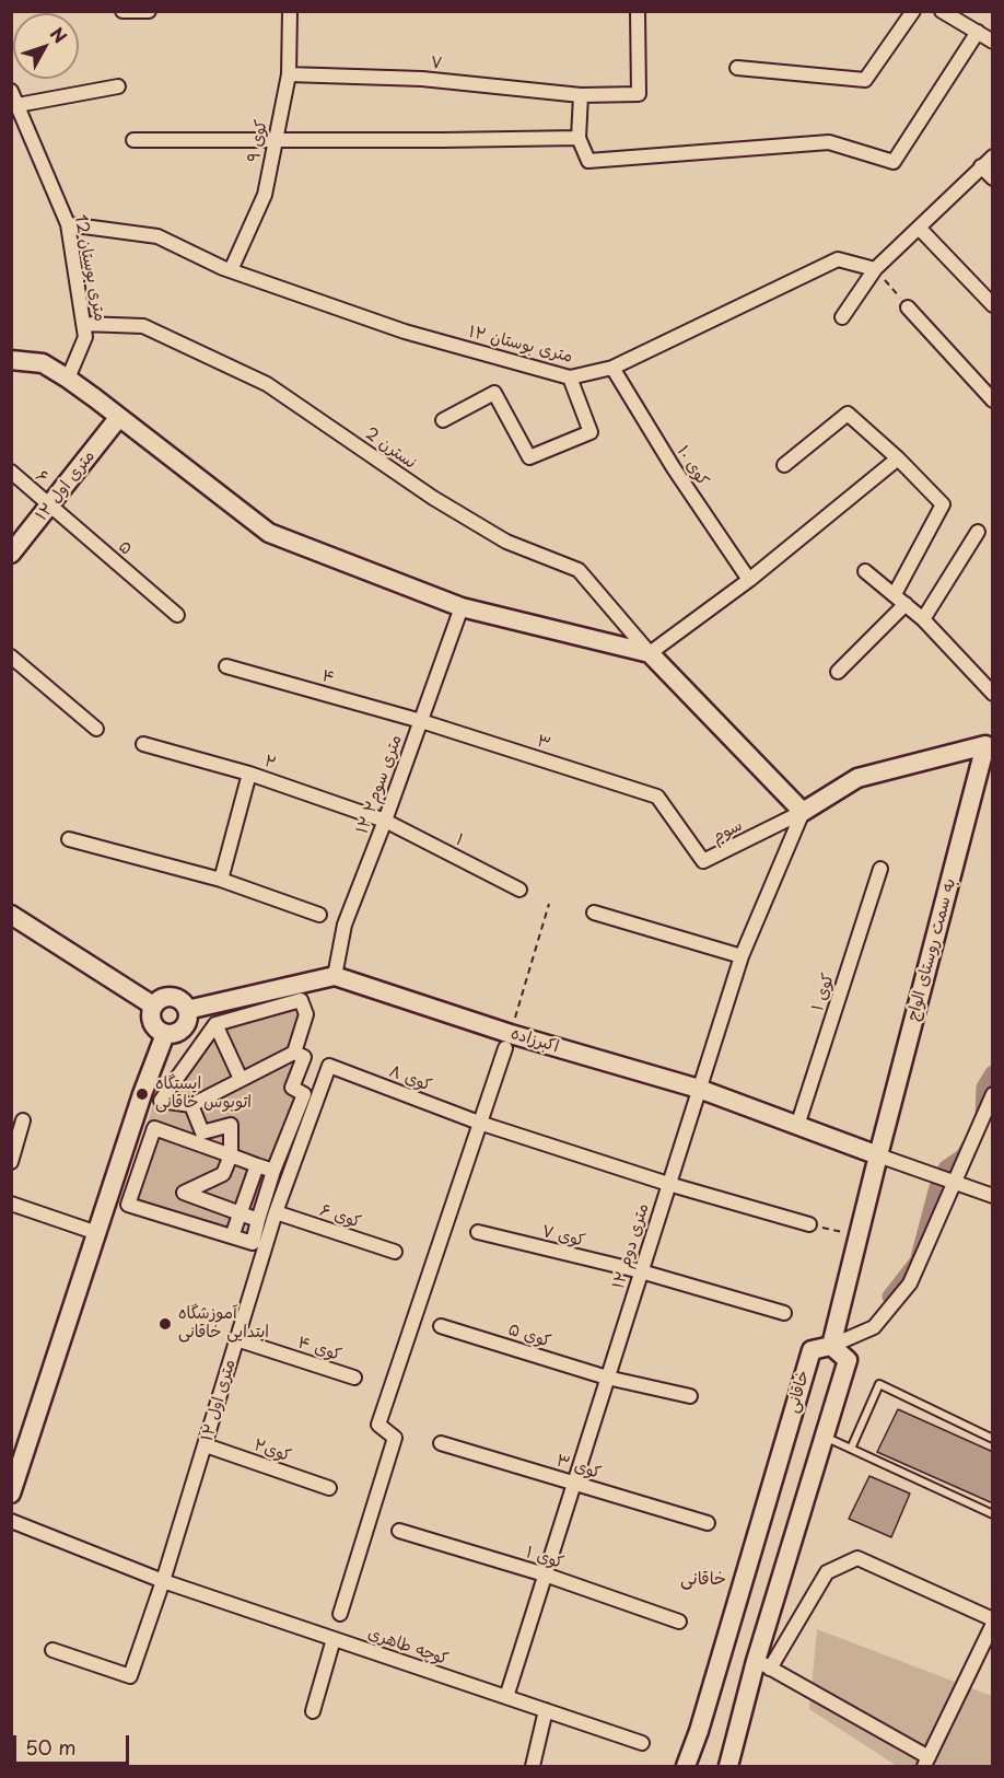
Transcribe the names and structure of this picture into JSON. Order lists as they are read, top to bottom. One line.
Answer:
{"streets":{"street":["۷","کوی ۹","12 متری بوستان","۱۲ متری بوستان","نسترن 2","کوی ۱۰","۶","۱۲ متری اول","۵","۴","۳","۲","۱۲ متری سوم۲","سوم","۱","به سمت روستای الواج","کوی ۱","اکبرزاده","کوی ۸","کوی ۶","کوی ۷","۱۲ متری دوم","کوی ۵","کوی ۴","خاقانی","کوی۲","کوی ۳","کوچه طاهری"]},"crossings":[["۷","کوی ۹"],["کوی ۹","۱۲ متری بوستان"],["12 متری بوستان","۱۲ متری بوستان"],["12 متری بوستان","نسترن 2"],["۱۲ متری بوستان","کوی ۱۰"],["۶","۱۲ متری اول"],["۶","۵"],["۱۲ متری اول","۵"],["۱۲ متری اول","کوی ۸"],["۱۲ متری اول","کوی ۶"],["۱۲ متری اول","کوی ۴"],["۱۲ متری اول","کوی۲"],["۱۲ متری اول","کوچه طاهری"],["۴","۳"],["۴","۱۲ متری سوم۲"],["۳","۱۲ متری سوم۲"],["۳","سوم"],["۲","۱۲ متری سوم۲"],["۲","۱"],["۱۲ متری سوم۲","۱"],["۱۲ متری سوم۲","اکبرزاده"],["سوم","۱۲ متری دوم"],["به سمت روستای الواج","اکبرزاده"],["به سمت روستای الواج","خاقانی"],["کوی ۱","اکبرزاده"],["کوی ۱","۱۲ متری دوم"],["اکبرزاده","۱۲ متری دوم"],["کوی ۸","۱۲ متری دوم"],["کوی ۷","۱۲ متری دوم"],["۱۲ متری دوم","کوی ۵"],["۱۲ متری دوم","کوی ۳"],["۱۲ متری دوم","کوچه طاهری"]],"districts":["خاقانی"],"places":["ایستگاه اتوبوس خاقانی","آموزشگاه ابتدایی خاقانی"],"scale_bar":"50 m","north":"top right"}
